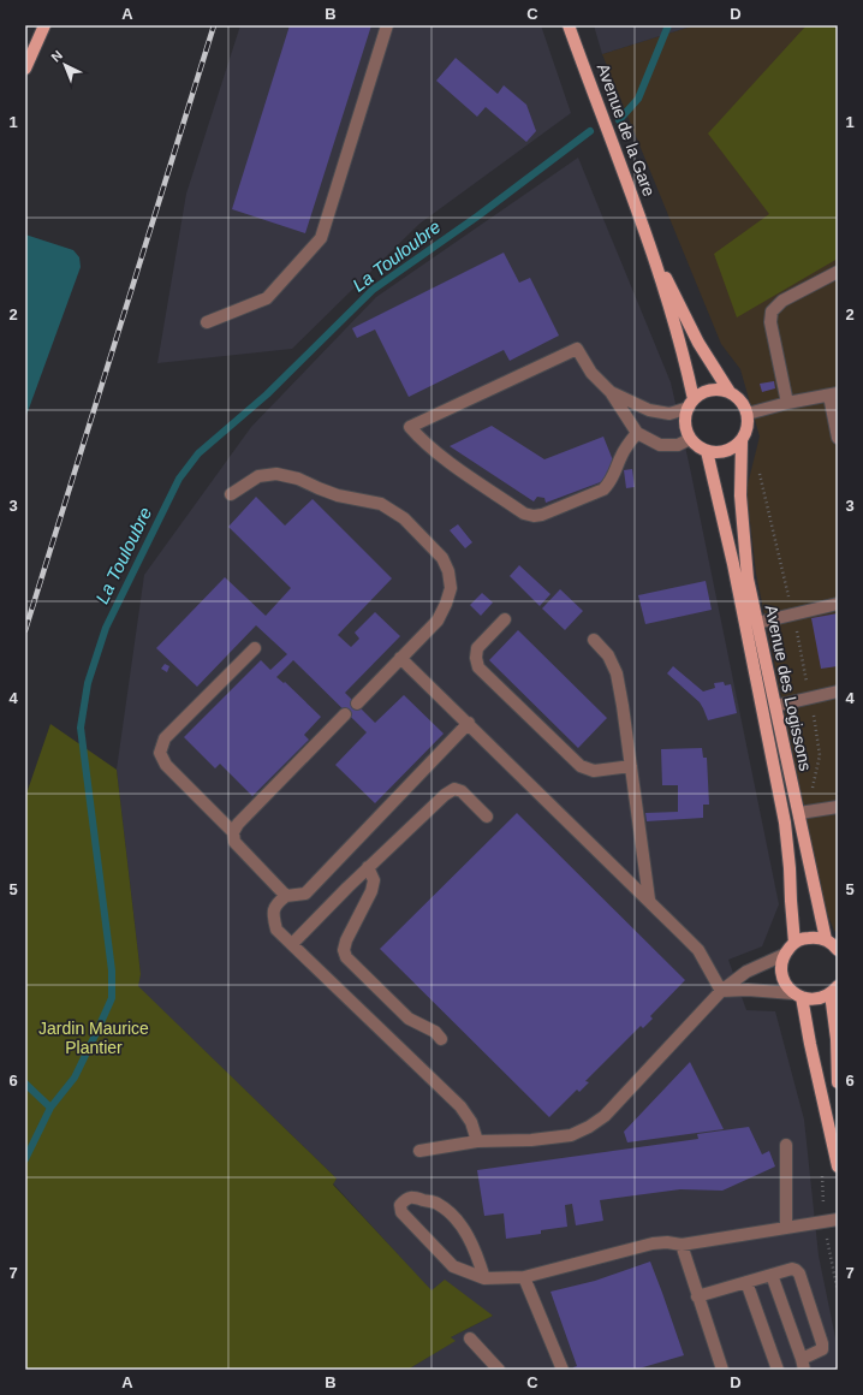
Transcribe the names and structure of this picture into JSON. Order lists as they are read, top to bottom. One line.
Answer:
{"streets":{"main road":["Avenue de la Gare","Avenue des Logissons"]},"crossings":[["Avenue de la Gare","Avenue des Logissons"]],"water":["La Touloubre"],"parks":["Jardin Maurice Plantier"],"north":"top left","grid":{"columns":["A","B","C","D"],"rows":["1","2","3","4","5","6","7"]}}
